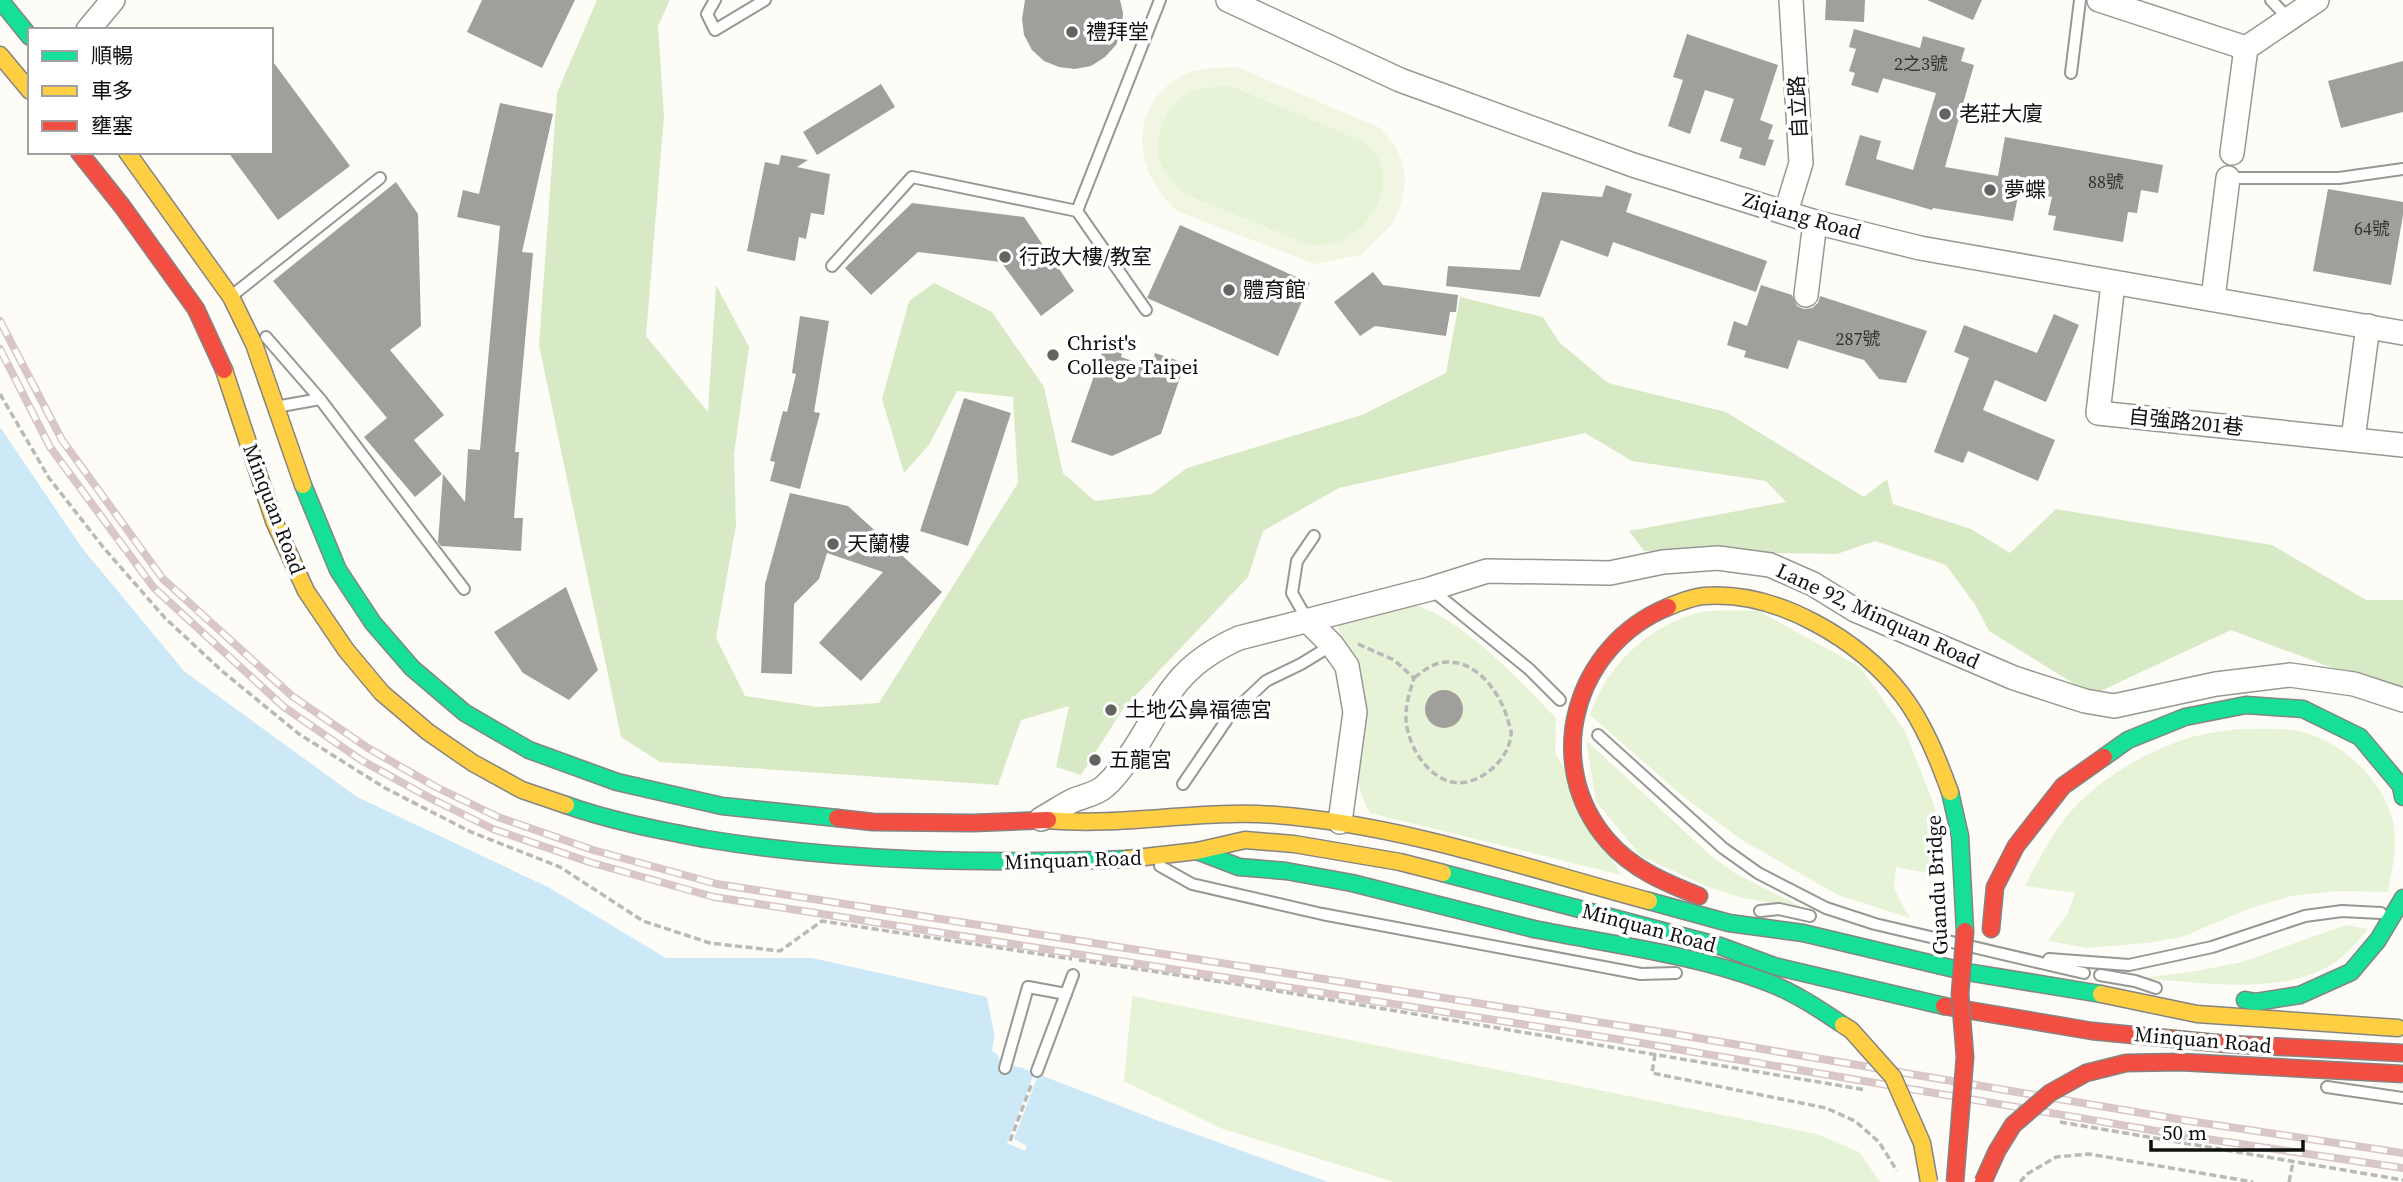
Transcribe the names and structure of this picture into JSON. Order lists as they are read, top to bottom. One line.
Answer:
{"streets":{"main road":["Minquan Road","Guandu Bridge"],"street":["自立路","Ziqiang Road","自強路201巷","Lane 92, Minquan Road"]},"crossings":[["自立路","Ziqiang Road"],["Ziqiang Road","自強路201巷"],["Minquan Road","Lane 92, Minquan Road"]],"places":["禮拜堂","老莊大廈","夢蝶","行政大樓/教室","體育館","Christ's College Taipei","天蘭樓","土地公鼻福德宮","五龍宮"],"house_numbers":["2之3號","88號","64號","287號"],"legend":["順暢","車多","壅塞"],"scale_bar":"50 m"}
